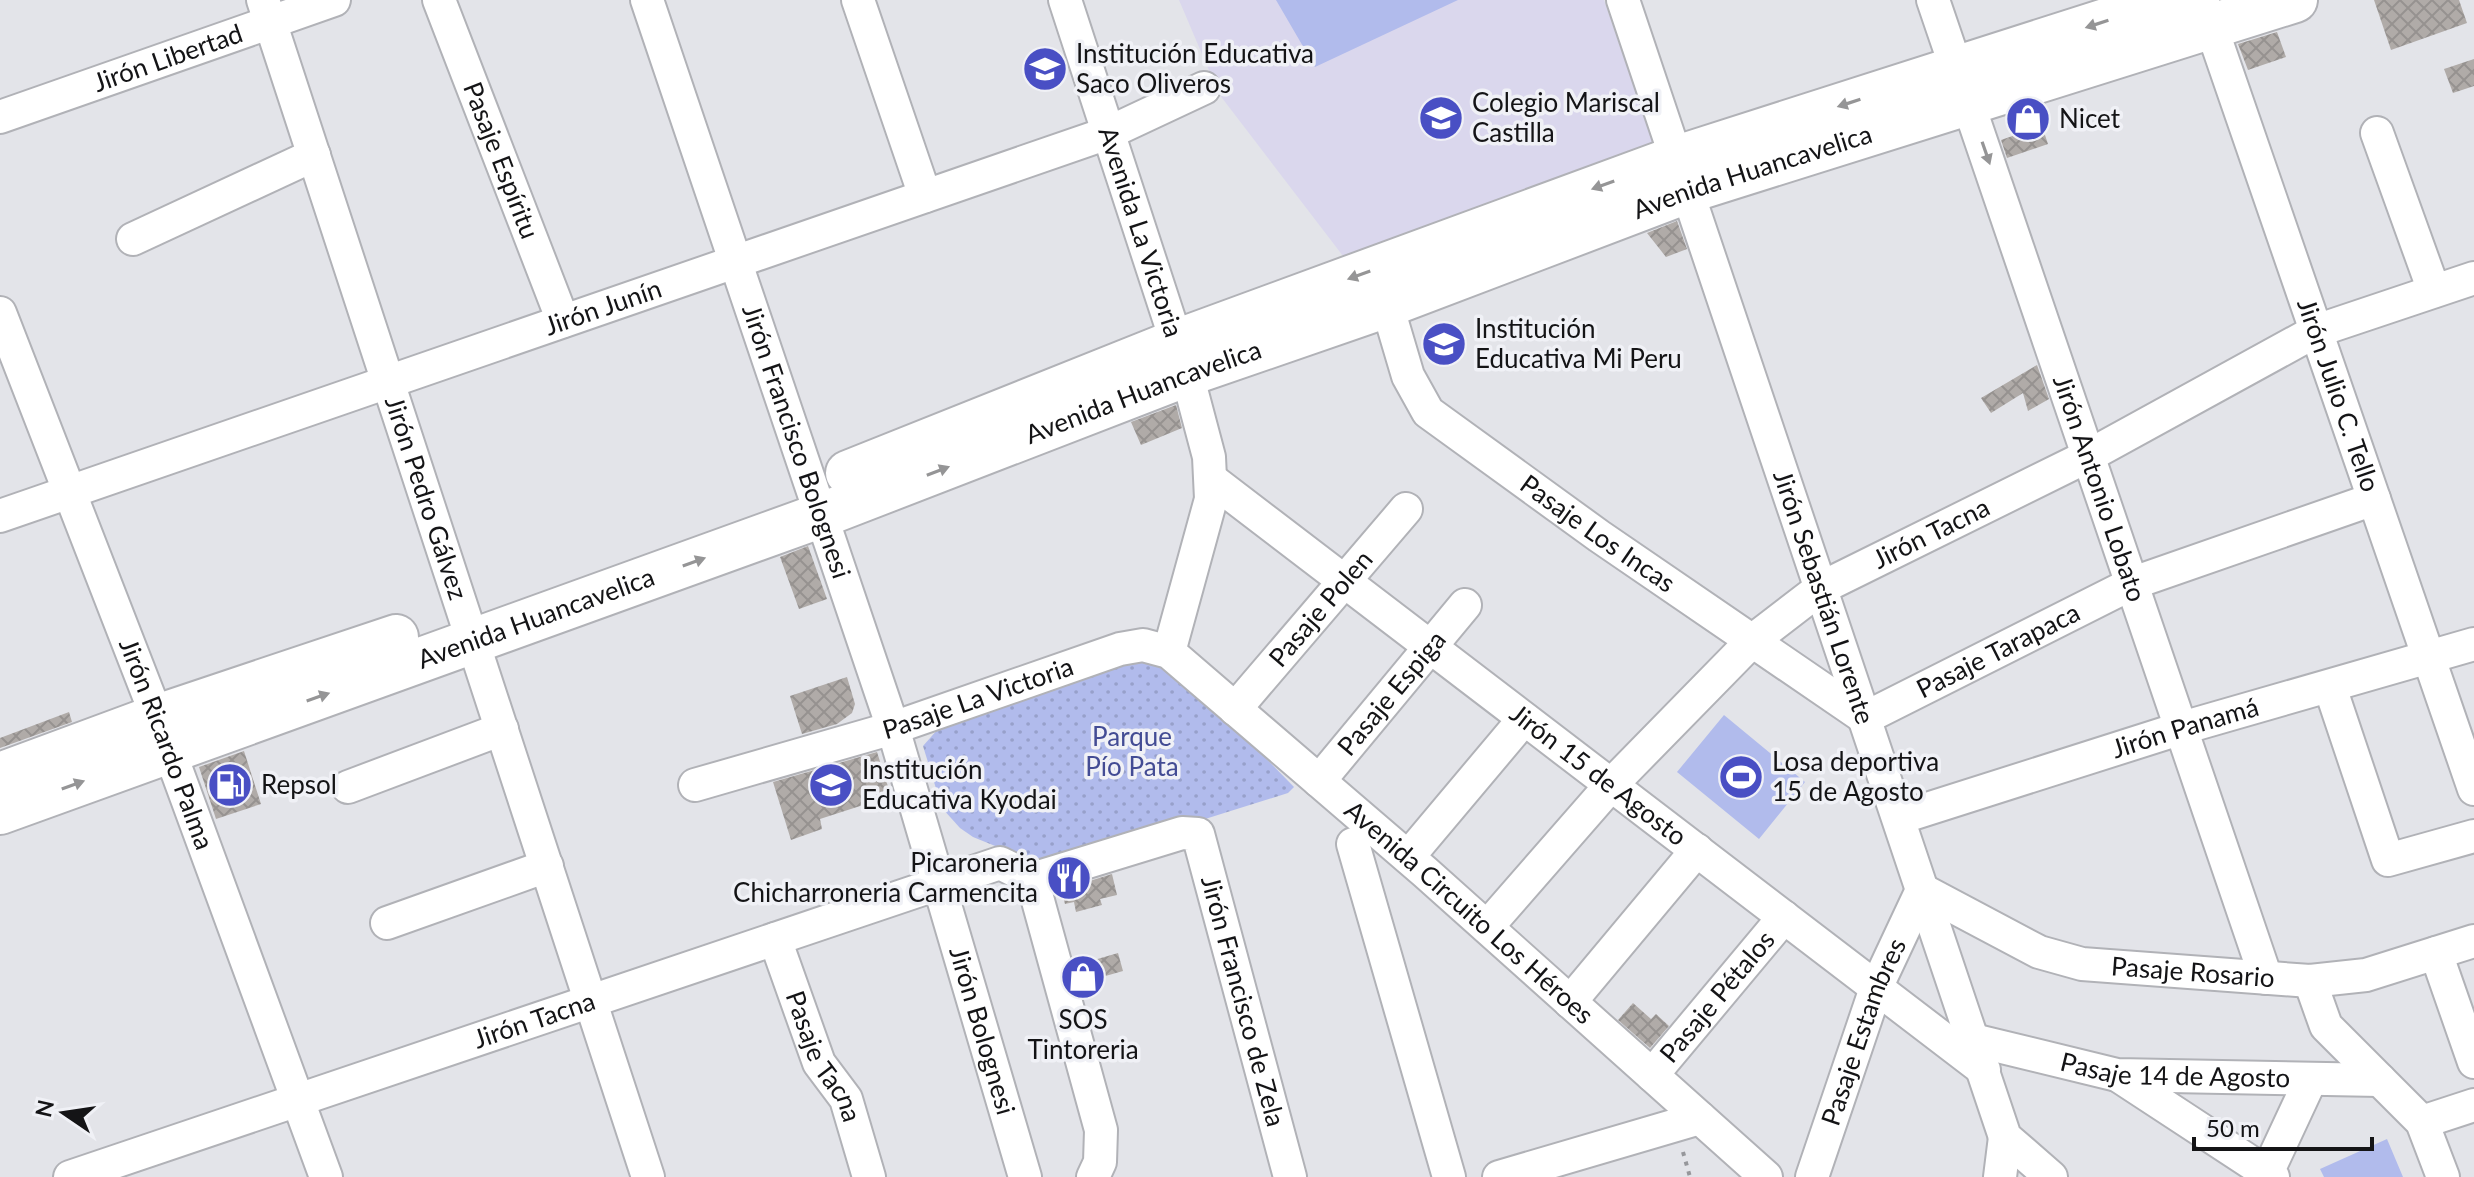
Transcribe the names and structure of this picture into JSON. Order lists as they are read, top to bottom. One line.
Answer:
{"streets":{"highway":["Avenida Huancavelica"],"street":["Jirón Libertad","Pasaje Espíritu","Avenida La Victoria","Jirón Junín","Jirón Julio C. Tello","Jirón Francisco Bolognesi","Jirón Antonio Lobato","Jirón Pedro Gálvez","Jirón Tacna","Pasaje Los Incas","Jirón Sebastián Lorente","Pasaje Polen","Pasaje Tarapaca","Pasaje Espiga","Pasaje La Victoria","Jirón Panamá","Jirón Ricardo Palma","Jirón 15 de Agosto","Avenida Circuito Los Héroes","Pasaje Rosario","Pasaje Pétalos","Jirón Francisco de Zela","Jirón Bolognesi","Pasaje Estambres","Pasaje Tacna","Pasaje 14 de Agosto"]},"crossings":[["Jirón Libertad","Jirón Pedro Gálvez"],["Pasaje Espíritu","Jirón Junín"],["Avenida Huancavelica","Avenida La Victoria"],["Avenida Huancavelica","Jirón Julio C. Tello"],["Avenida Huancavelica","Jirón Francisco Bolognesi"],["Avenida Huancavelica","Jirón Antonio Lobato"],["Avenida Huancavelica","Jirón Pedro Gálvez"],["Avenida Huancavelica","Pasaje Los Incas"],["Avenida Huancavelica","Jirón Sebastián Lorente"],["Avenida Huancavelica","Jirón Ricardo Palma"],["Avenida La Victoria","Jirón Junín"],["Avenida La Victoria","Pasaje La Victoria"],["Avenida La Victoria","Jirón 15 de Agosto"],["Avenida La Victoria","Avenida Circuito Los Héroes"],["Jirón Junín","Jirón Francisco Bolognesi"],["Jirón Junín","Jirón Pedro Gálvez"],["Jirón Junín","Jirón Ricardo Palma"],["Jirón Julio C. Tello","Jirón Tacna"],["Jirón Julio C. Tello","Pasaje Tarapaca"],["Jirón Julio C. Tello","Jirón Panamá"],["Jirón Francisco Bolognesi","Jirón Tacna"],["Jirón Francisco Bolognesi","Pasaje La Victoria"],["Jirón Francisco Bolognesi","Jirón Bolognesi"],["Jirón Antonio Lobato","Jirón Tacna"],["Jirón Antonio Lobato","Pasaje Tarapaca"],["Jirón Antonio Lobato","Jirón Panamá"],["Jirón Antonio Lobato","Pasaje Rosario"],["Jirón Pedro Gálvez","Jirón Tacna"],["Jirón Tacna","Pasaje Los Incas"],["Jirón Tacna","Jirón Sebastián Lorente"],["Jirón Tacna","Jirón Ricardo Palma"],["Jirón Tacna","Jirón 15 de Agosto"],["Jirón Tacna","Avenida Circuito Los Héroes"],["Jirón Tacna","Jirón Francisco de Zela"],["Jirón Tacna","Jirón Bolognesi"],["Jirón Tacna","Pasaje Tacna"],["Pasaje Los Incas","Jirón Sebastián Lorente"],["Pasaje Los Incas","Pasaje Tarapaca"],["Jirón Sebastián Lorente","Pasaje Tarapaca"],["Jirón Sebastián Lorente","Jirón Panamá"],["Jirón Sebastián Lorente","Jirón 15 de Agosto"],["Jirón Sebastián Lorente","Pasaje Rosario"],["Jirón Sebastián Lorente","Pasaje Estambres"],["Jirón Sebastián Lorente","Pasaje 14 de Agosto"],["Pasaje Polen","Jirón 15 de Agosto"],["Pasaje Polen","Avenida Circuito Los Héroes"],["Pasaje Espiga","Jirón 15 de Agosto"],["Pasaje Espiga","Avenida Circuito Los Héroes"],["Pasaje La Victoria","Avenida Circuito Los Héroes"],["Jirón 15 de Agosto","Pasaje Pétalos"],["Jirón 15 de Agosto","Pasaje Estambres"],["Jirón 15 de Agosto","Pasaje 14 de Agosto"],["Avenida Circuito Los Héroes","Pasaje Pétalos"],["Pasaje Rosario","Pasaje Estambres"]],"one_way":["Jirón Antonio Lobato"],"parks":["Parque Pío Pata"],"places":{"school or university":["Institución Educativa Saco Oliveros","Colegio Mariscal Castilla","Institución Educativa Mi Peru","Institución Educativa Kyodai"],"shop":["Nicet","SOS Tintoreria"],"sports":["Losa deportiva 15 de Agosto"],"fuel station":["Repsol"],"restaurant":["Picaroneria Chicharroneria Carmencita"]},"scale_bar":"50 m","north":"left"}
